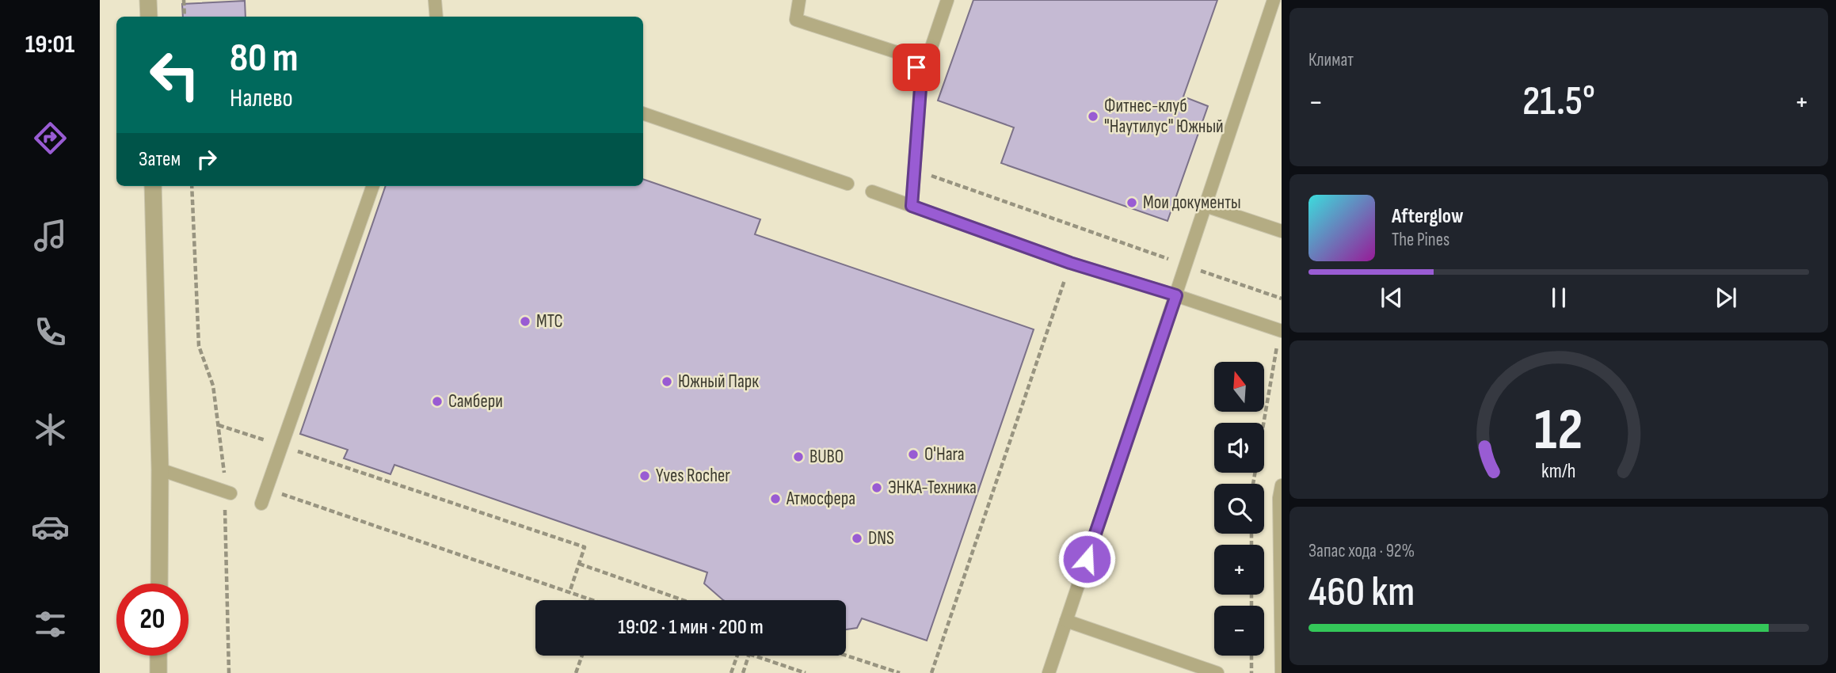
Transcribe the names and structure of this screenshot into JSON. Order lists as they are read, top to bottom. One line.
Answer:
{"places":["Фитнес-клуб \"Наутилус\" Южный","Мои документы","МТС","Южный Парк","Самбери","O'Hara","BUBO","Yves Rocher","ЭНКА-Техника","Атмосфера","DNS"],"north":"top","page":{"tabs":"19:01","tile":["Климат",["Запас хода · 92%","460 km"]],"turn":["80 m","Налево"],"heat":["−","21.5°","+"],"then":"Затем","song":["Afterglow","The Pines"],"map_buttons":["+","−"],"limit":"20","trip":"19:02 · 1 мин · 200 m","gauge":["12","km/h"]}}
